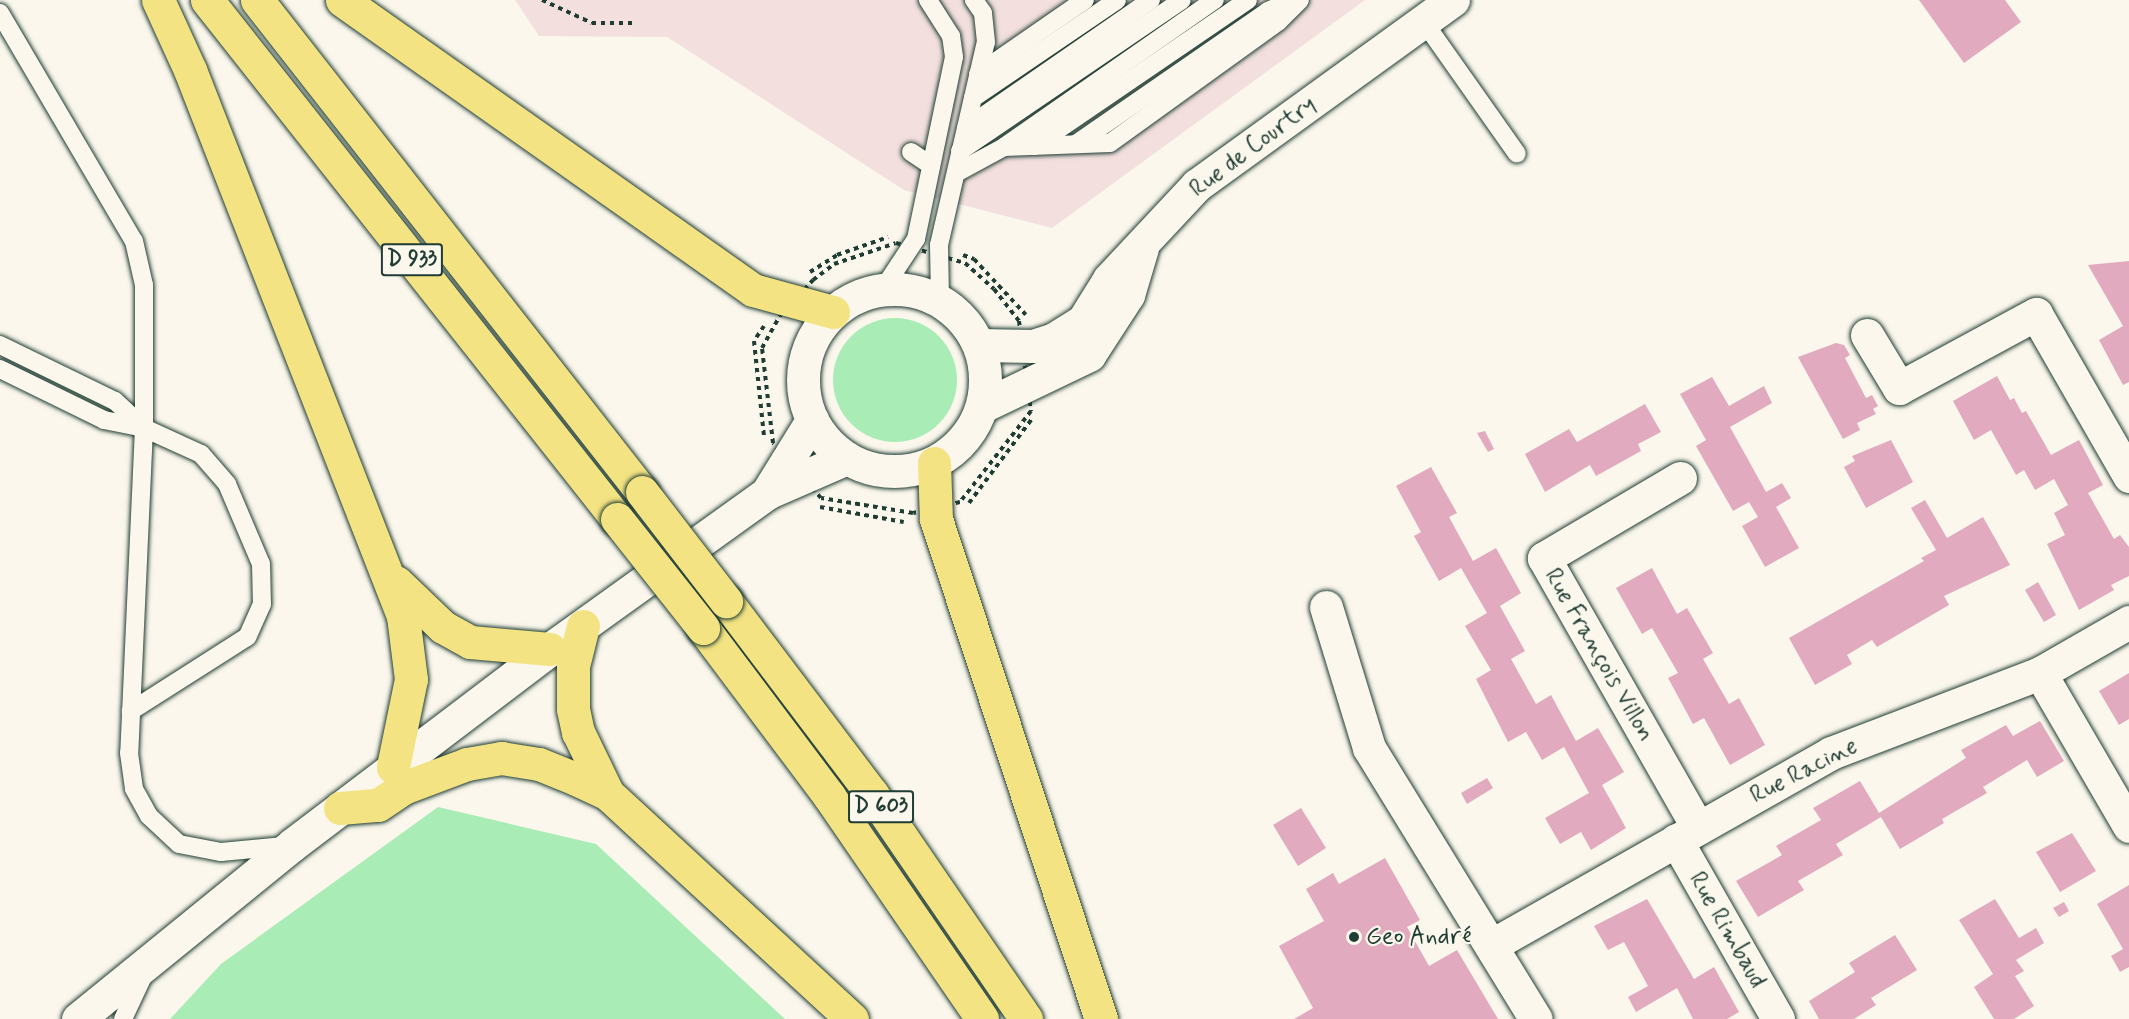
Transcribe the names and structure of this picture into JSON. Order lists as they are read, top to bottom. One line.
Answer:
{"streets":{"highway":["D 933","D 603"],"main road":["Rue de Courtry","Rue François Villon","Rue Racine","Rue Rimbaud"]},"crossings":[["D 933","D 603"],["Rue François Villon","Rue Racine"],["Rue François Villon","Rue Rimbaud"],["Rue Racine","Rue Rimbaud"]],"places":["Geo André"]}
